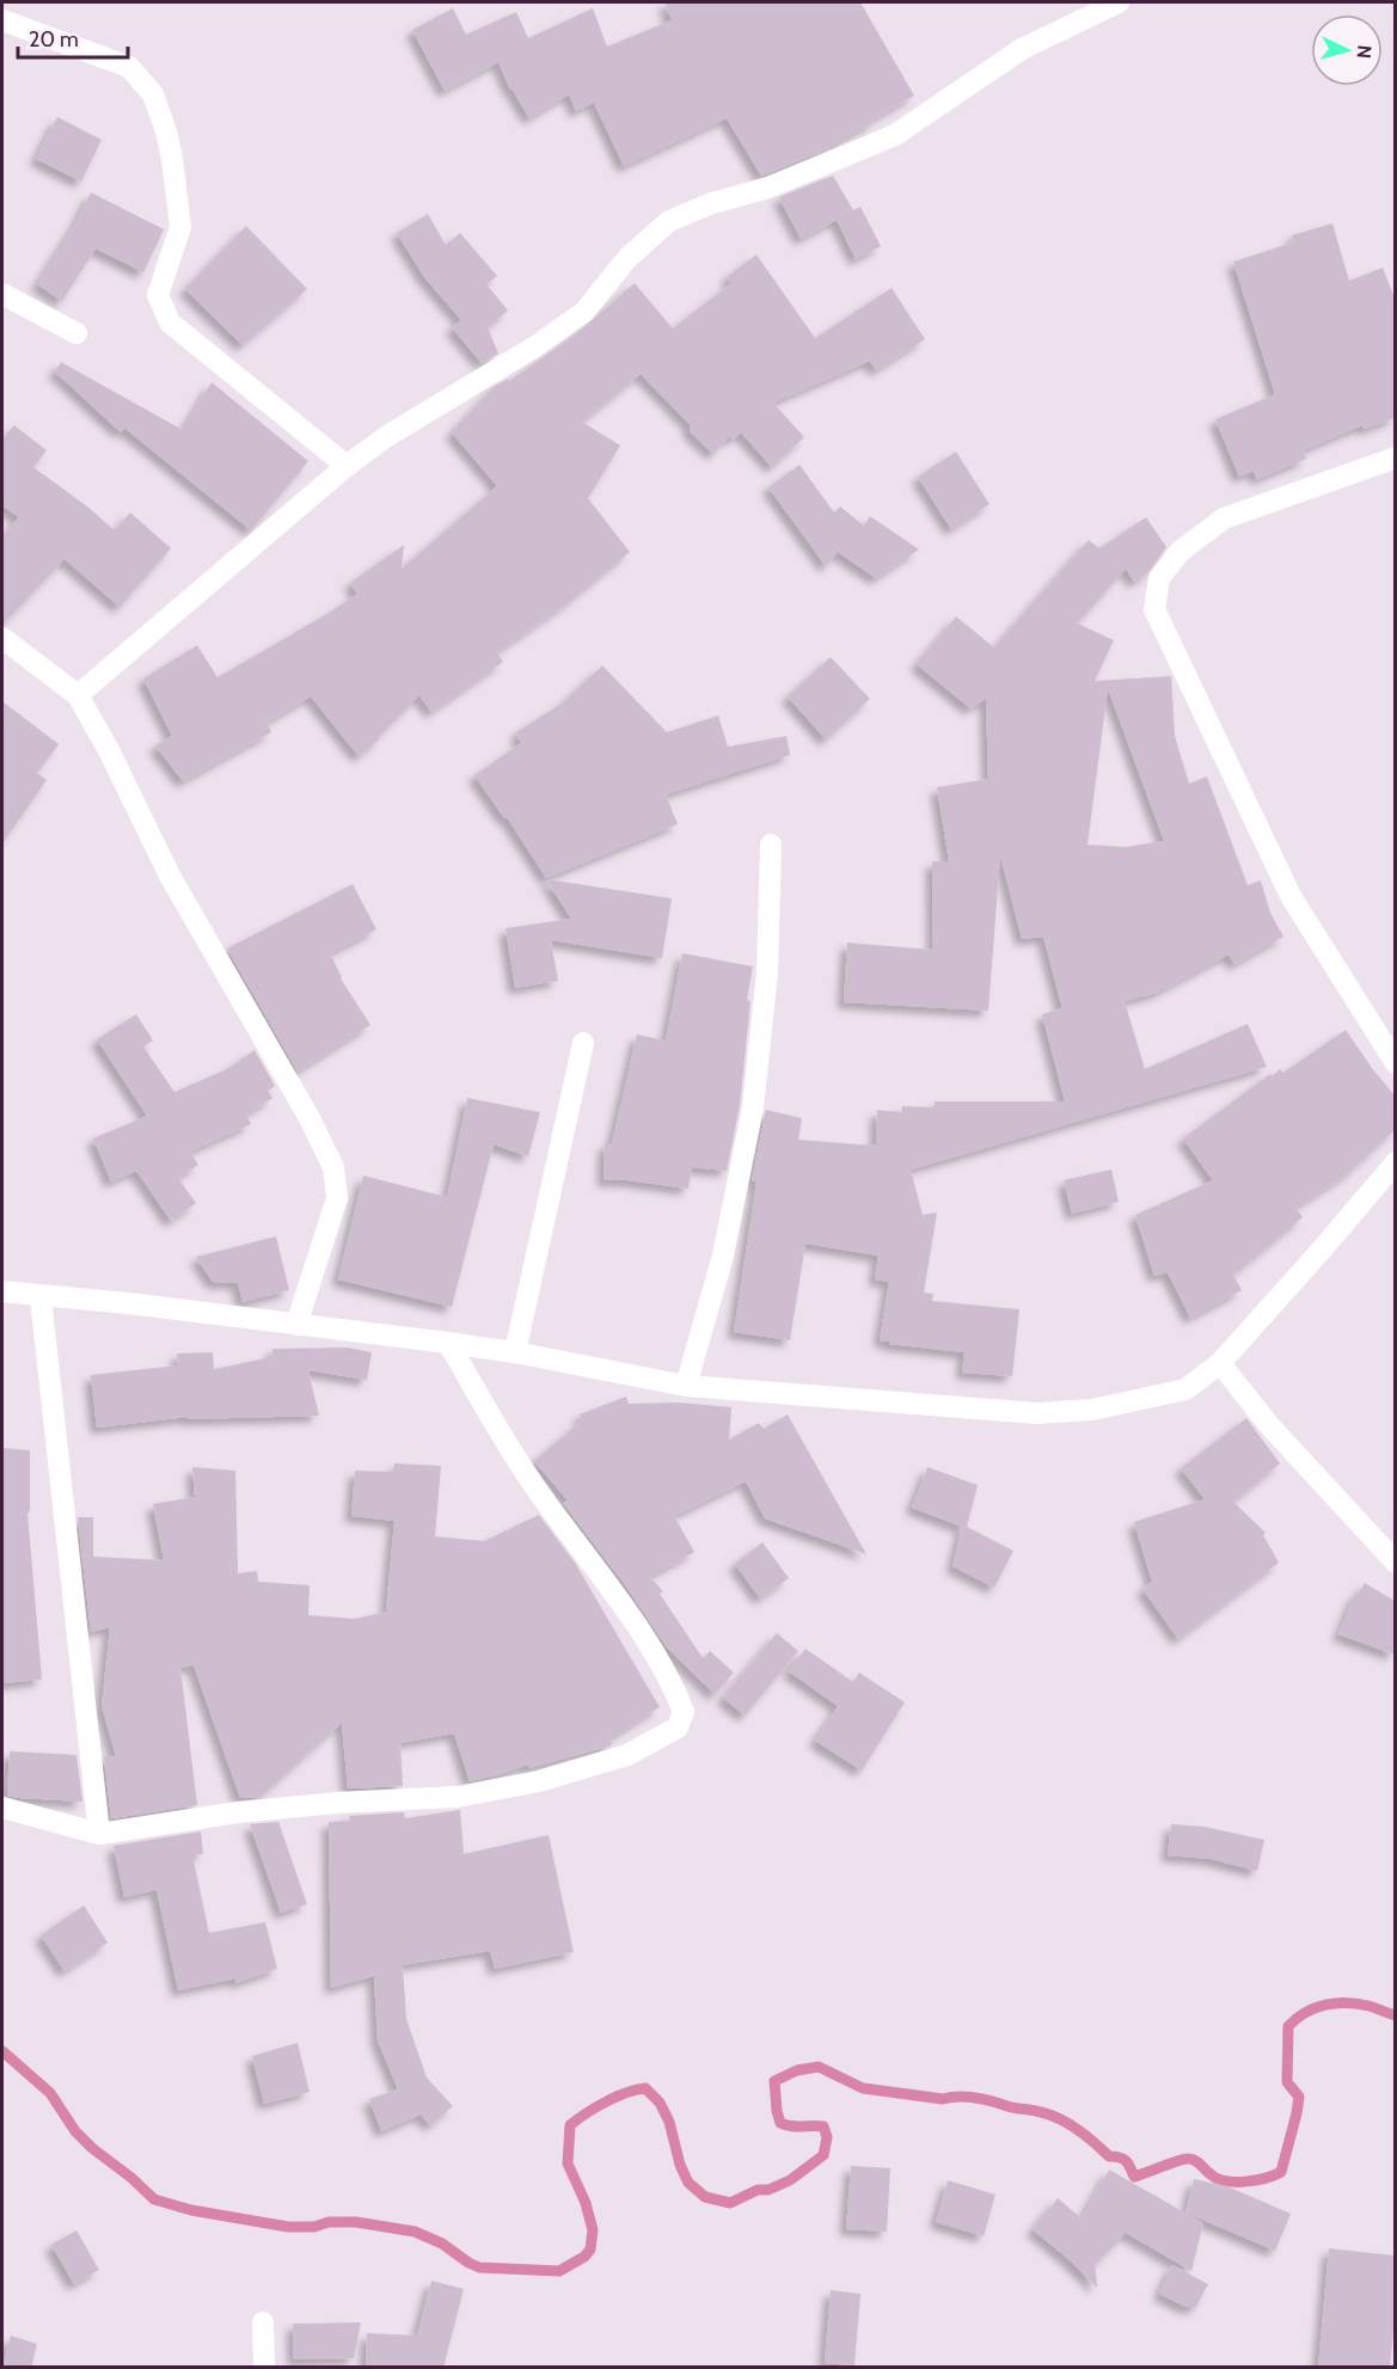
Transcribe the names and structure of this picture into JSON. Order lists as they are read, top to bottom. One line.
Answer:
{"scale_bar":"20 m","north":"right"}
